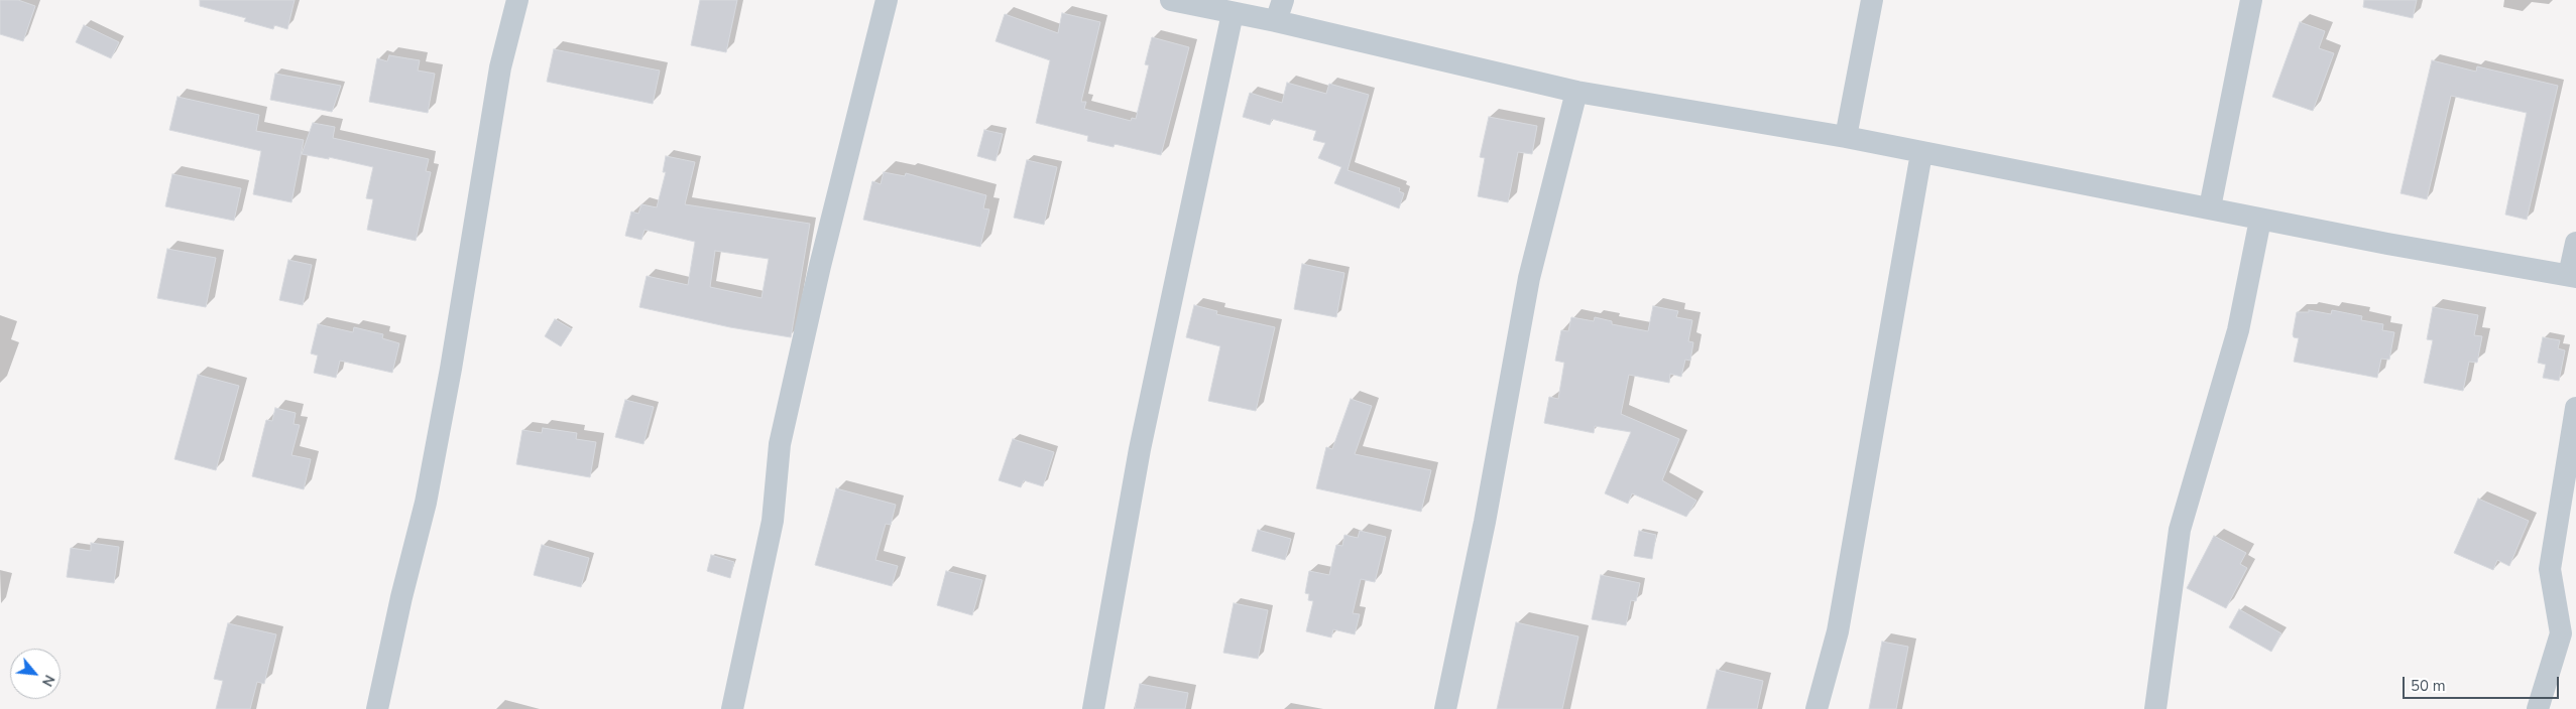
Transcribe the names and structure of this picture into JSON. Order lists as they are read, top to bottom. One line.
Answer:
{"scale_bar":"50 m","north":"bottom right"}
